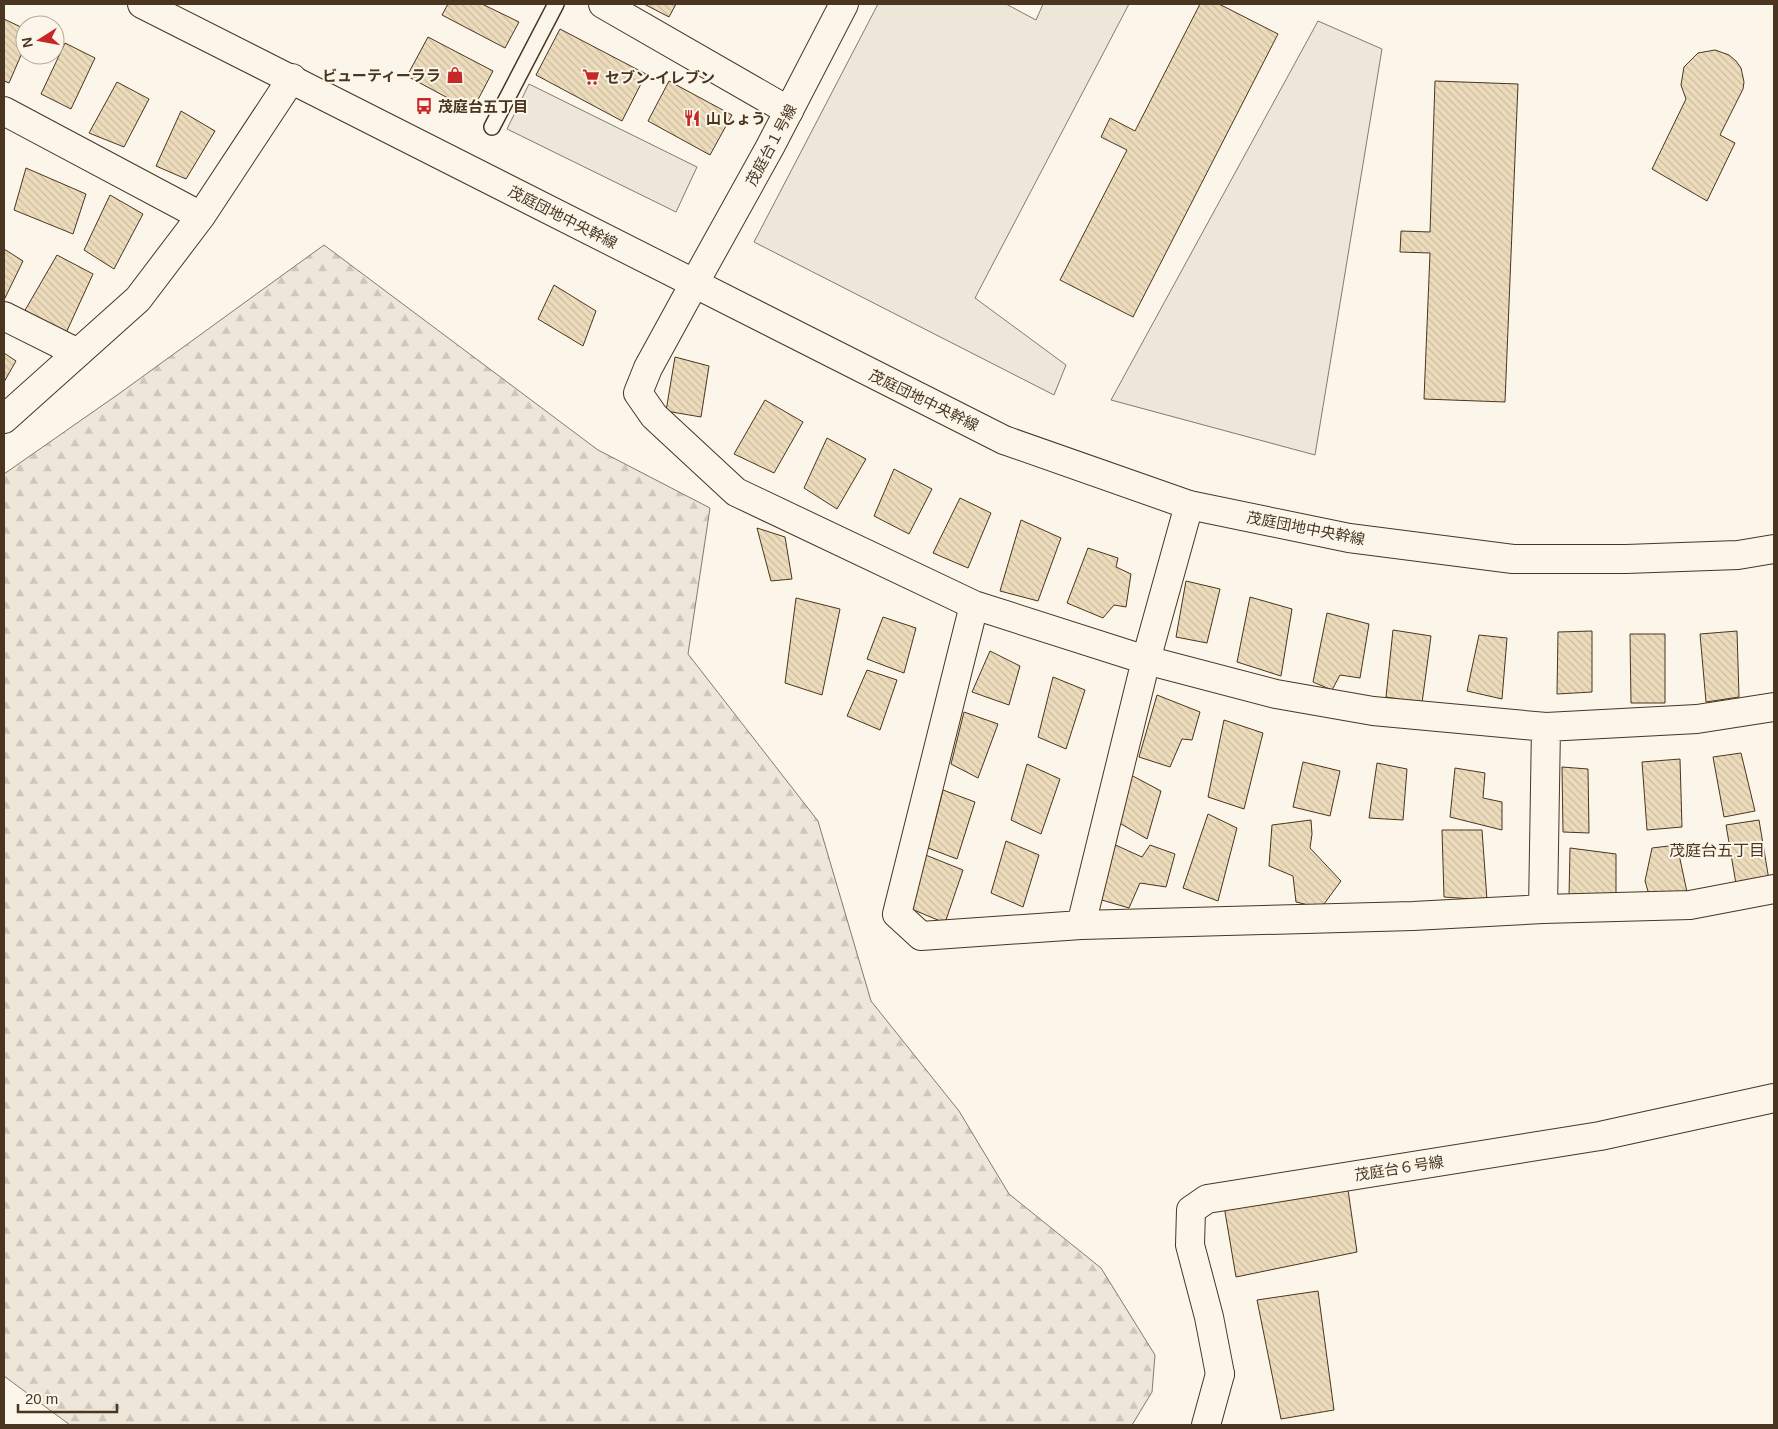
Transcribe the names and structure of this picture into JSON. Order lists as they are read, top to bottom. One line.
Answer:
{"streets":{"street":["茂庭台１号線","茂庭団地中央幹線","茂庭台６号線"]},"crossings":[["茂庭台１号線","茂庭団地中央幹線"]],"districts":["茂庭台五丁目"],"places":{"shop":["ビューティーララ"],"supermarket":["セブン-イレブン"],"bus stop":["茂庭台五丁目"],"restaurant":["山しょう"]},"scale_bar":"20 m","north":"left"}
